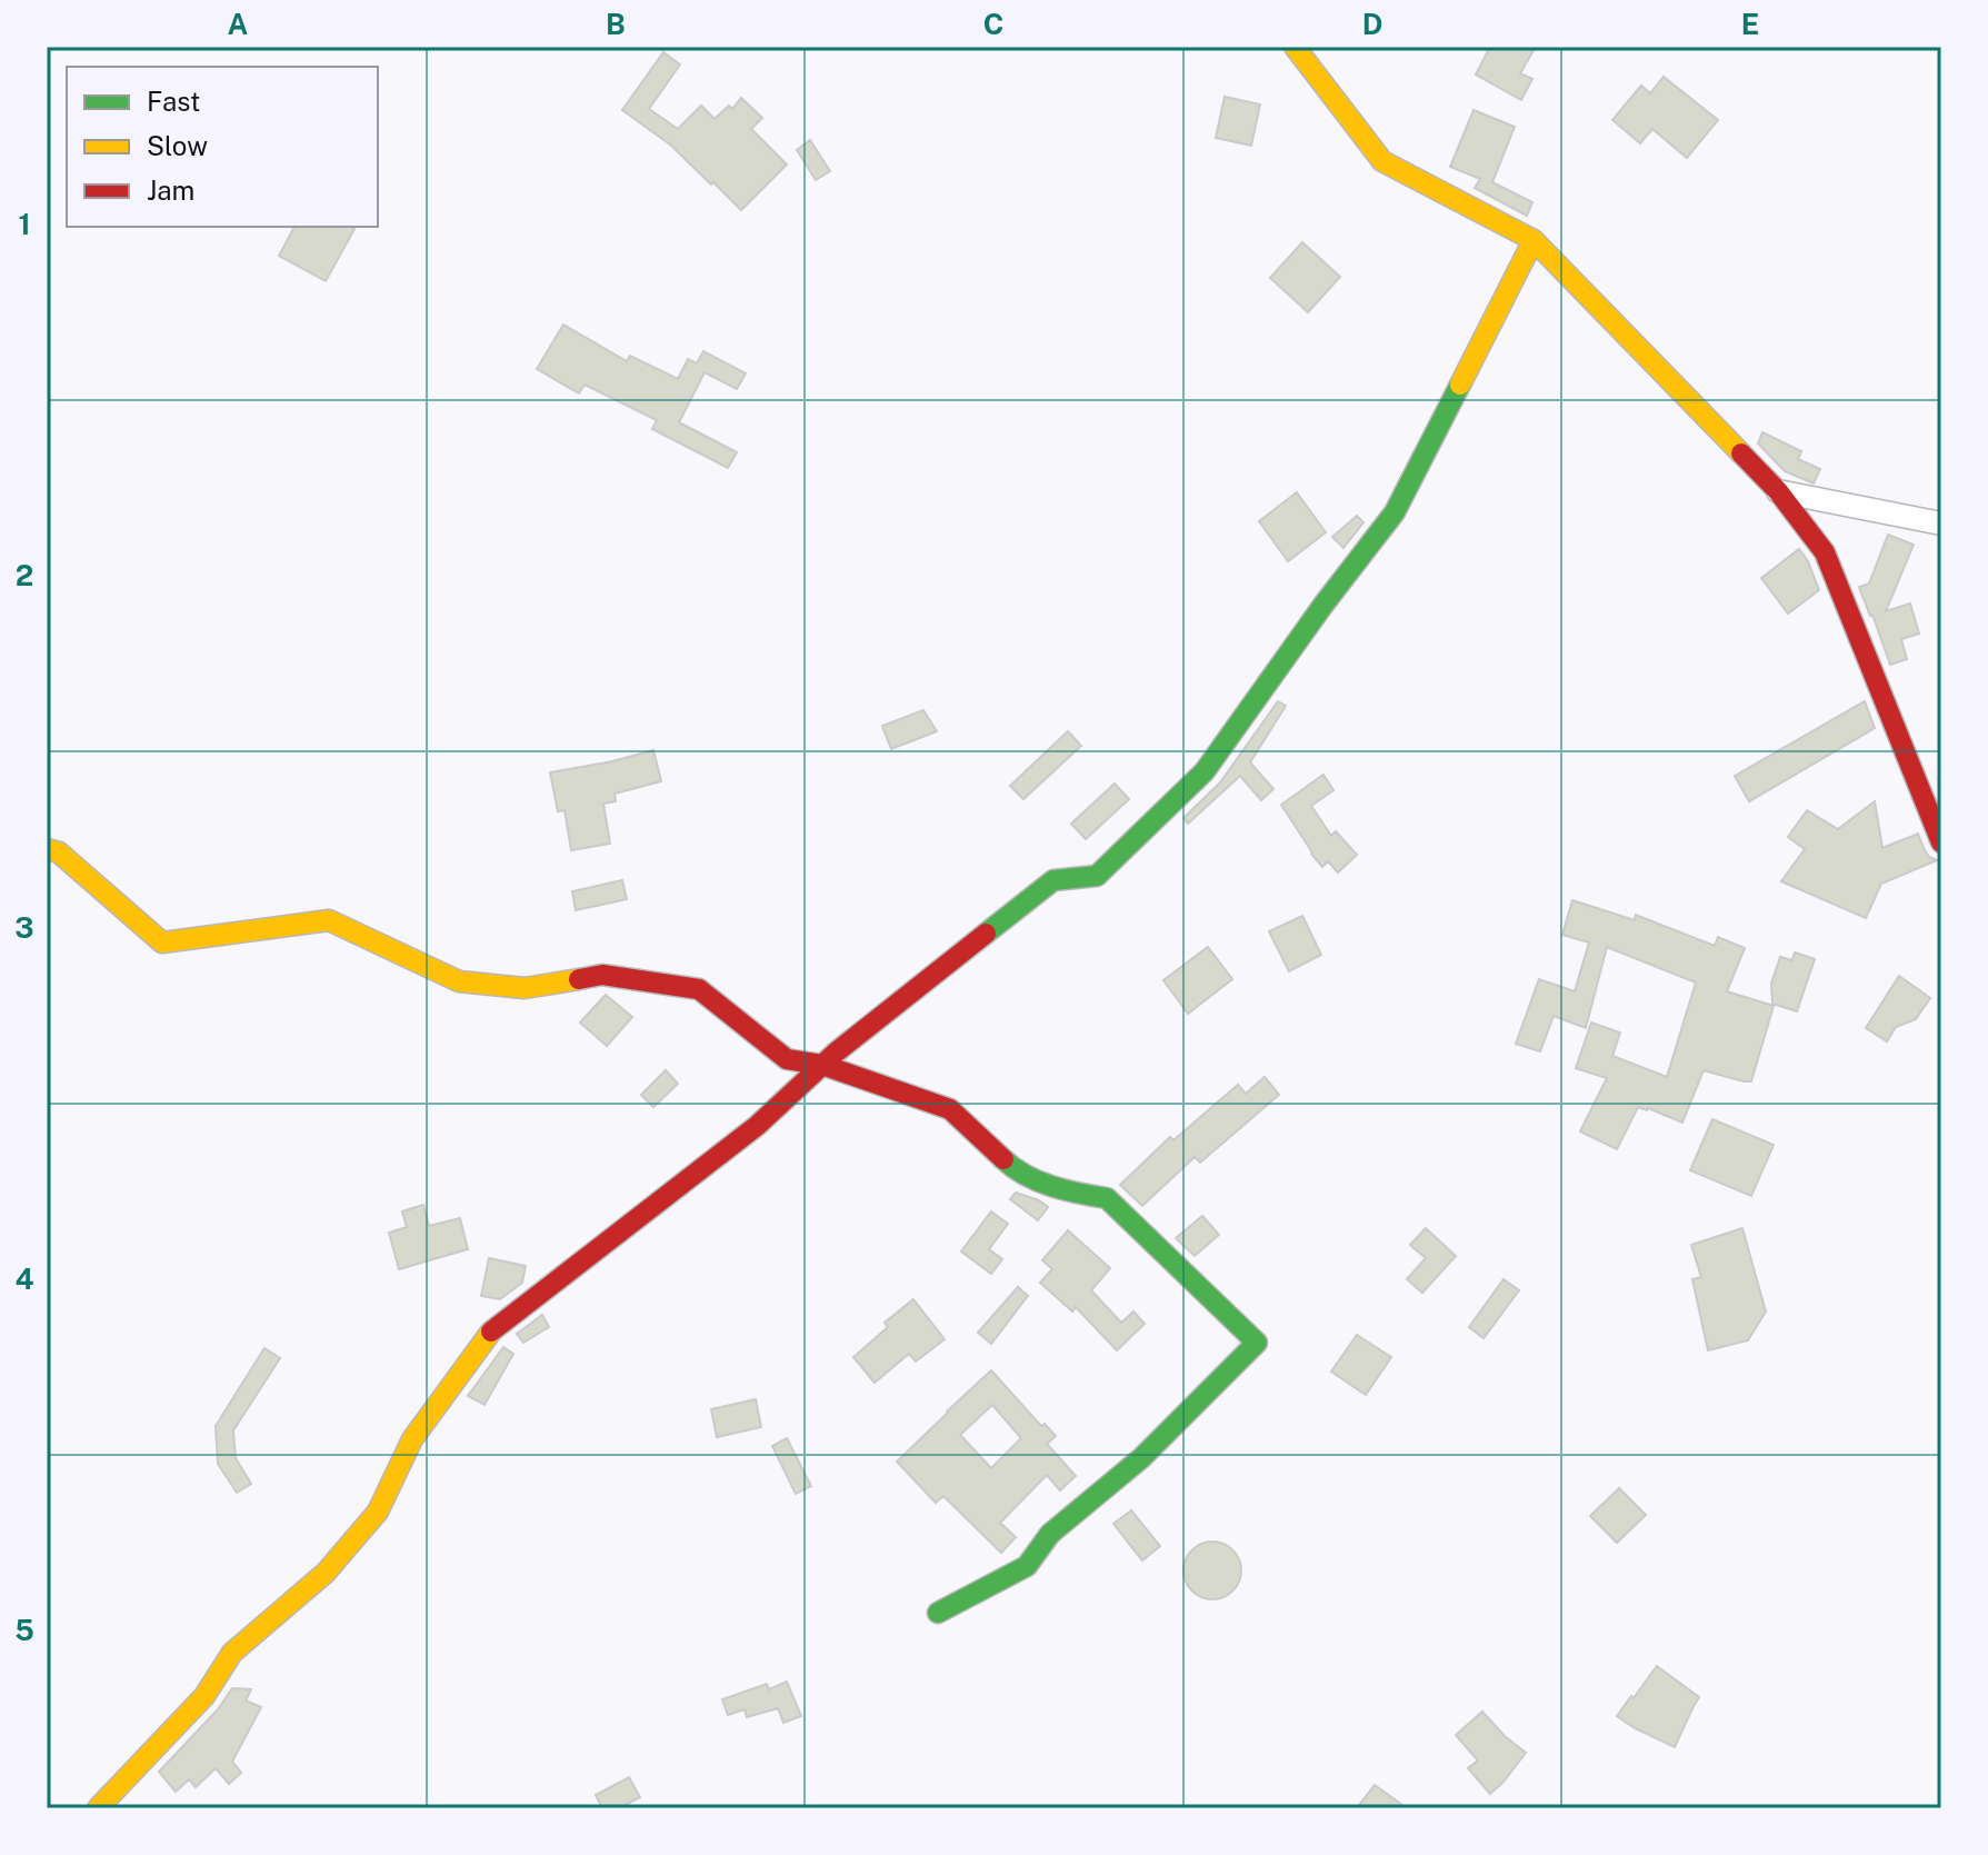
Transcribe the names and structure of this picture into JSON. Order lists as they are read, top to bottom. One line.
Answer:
{"legend":["Fast","Slow","Jam"],"grid":{"columns":["A","B","C","D","E"],"rows":["1","2","3","4","5"]}}
